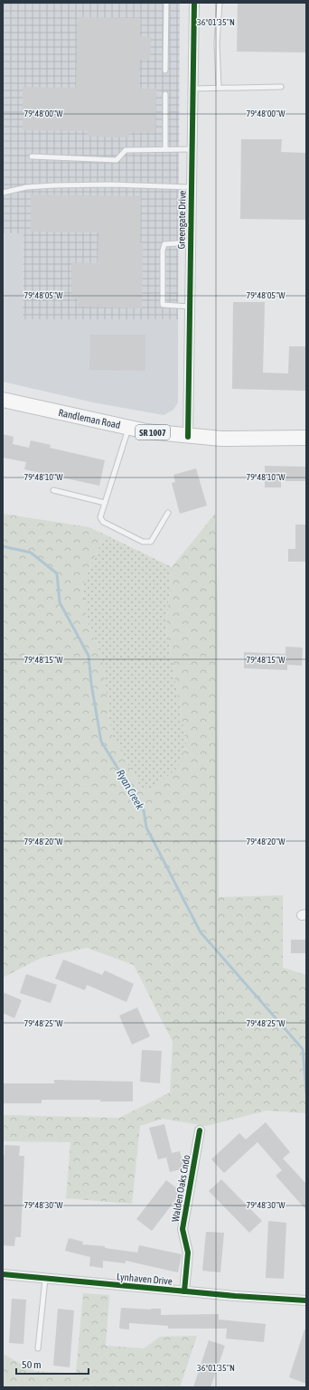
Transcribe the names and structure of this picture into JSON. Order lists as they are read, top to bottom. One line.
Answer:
{"streets":{"main road":["Randleman Road","SR 1007"],"street":["Greengate Drive","Walden Oaks Cndo","Lynhaven Drive"]},"crossings":[["Greengate Drive","Randleman Road"],["Walden Oaks Cndo","Lynhaven Drive"]],"water":["Ryan Creek"],"scale_bar":"50 m","coordinates":["36°01'35\"N","79°48'00\"W","79°48'05\"W","79°48'10\"W","79°48'15\"W","79°48'20\"W","79°48'25\"W","79°48'30\"W"]}
